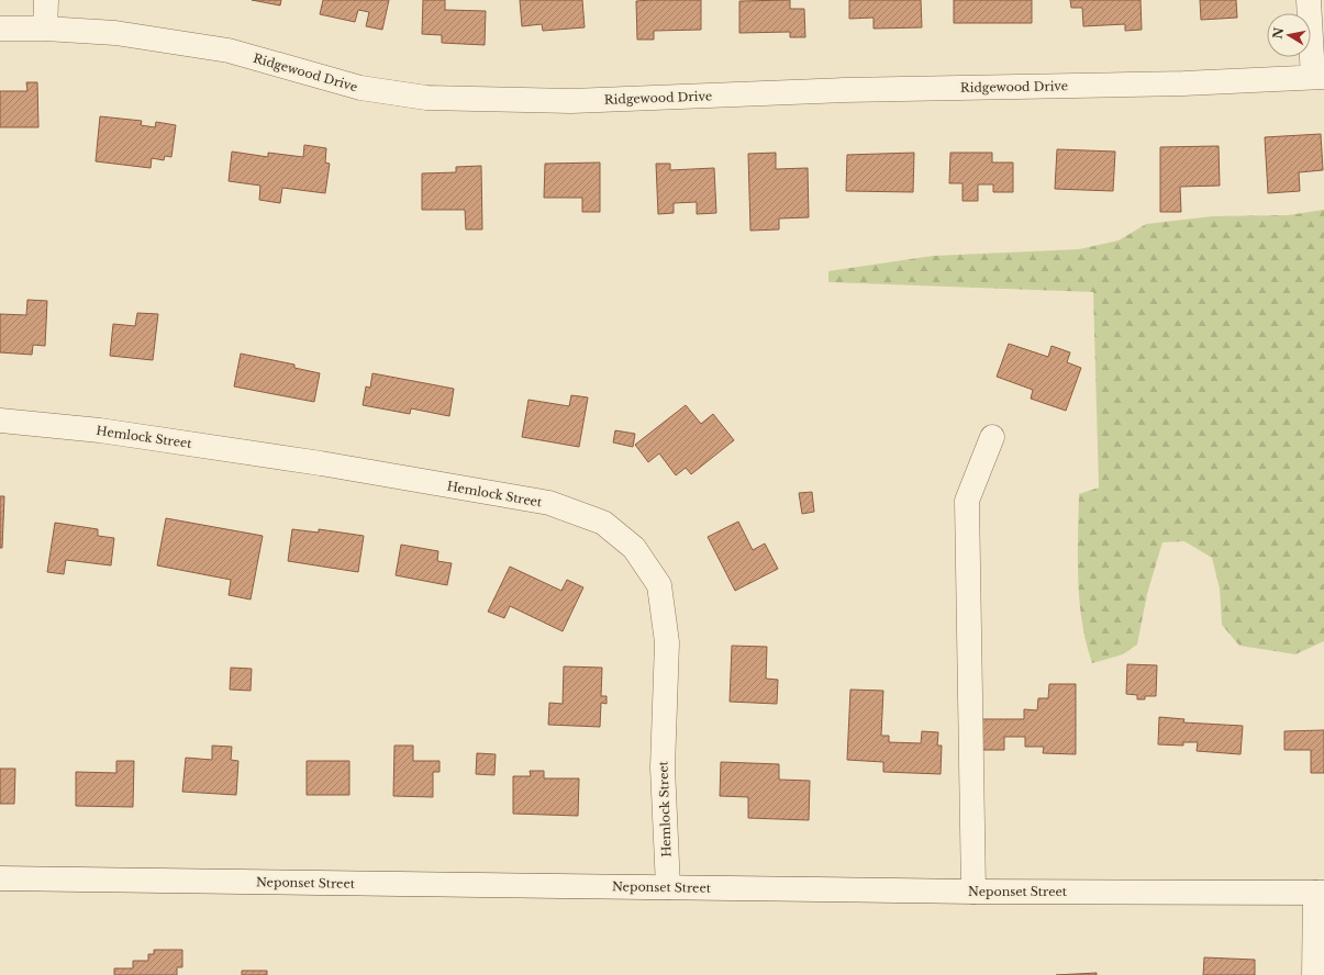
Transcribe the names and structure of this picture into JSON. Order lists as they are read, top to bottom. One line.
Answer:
{"streets":{"street":["Ridgewood Drive","Hemlock Street","Neponset Street"]},"crossings":[["Hemlock Street","Neponset Street"]],"north":"left"}
